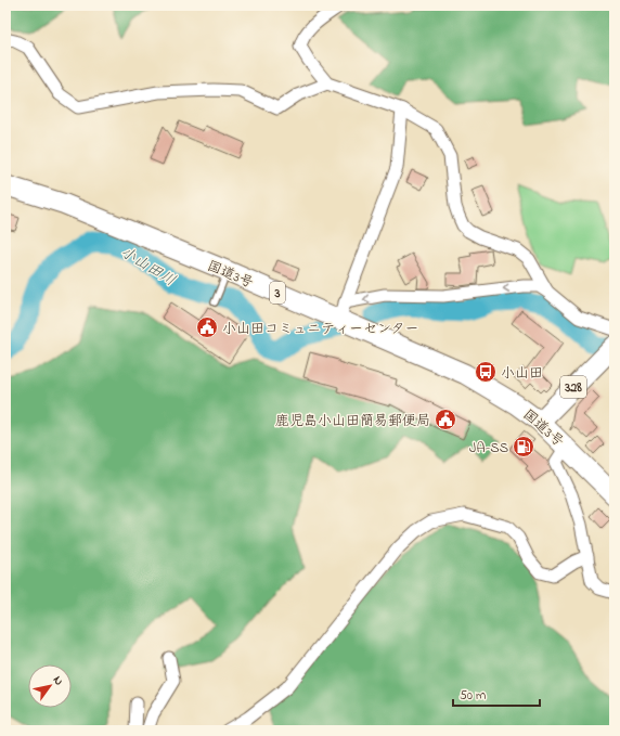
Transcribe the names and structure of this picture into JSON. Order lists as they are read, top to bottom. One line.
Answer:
{"streets":{"highway":["国道3号","3","328"]},"crossings":[["国道3号","328"]],"water":["小山田川"],"places":{"public building":["小山田コミュニティーセンター","鹿児島小山田簡易郵便局"],"bus stop":["小山田"],"fuel station":["JA-SS"]},"scale_bar":"50 m","north":"top right"}
